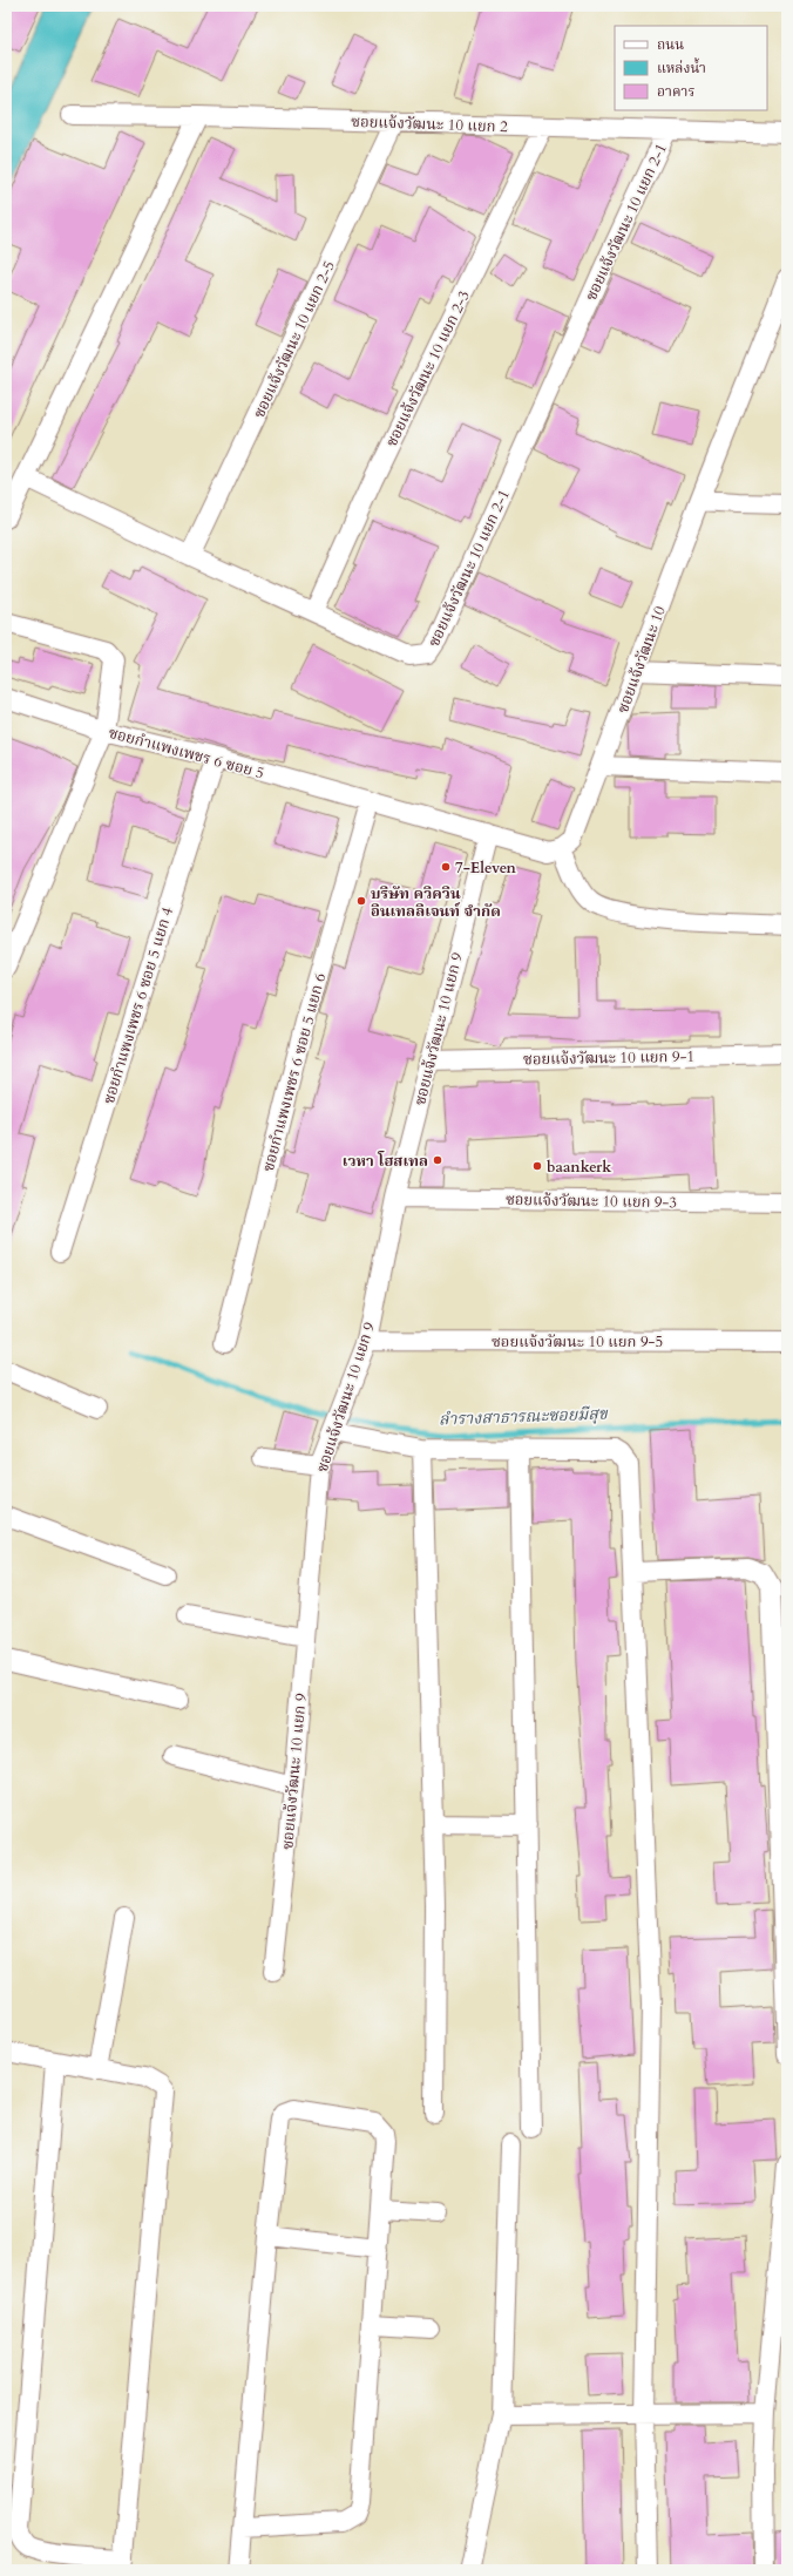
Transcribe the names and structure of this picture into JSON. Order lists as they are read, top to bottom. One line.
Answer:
{"streets":{"street":["ซอยแจ้งวัฒนะ 10 แยก 2","ซอยแจ้งวัฒนะ 10 แยก 2-1","ซอยแจ้งวัฒนะ 10 แยก 2-5","ซอยแจ้งวัฒนะ 10 แยก 2-3","ซอยแจ้งวัฒนะ 10","ซอยกำแพงเพชร 6 ซอย 5","ซอยกำแพงเพชร 6 ซอย 5 แยก 4","ซอยแจ้งวัฒนะ 10 แยก 9","ซอยแจ้งวัฒนะ 10 แยก 9-1","ซอยกำแพงเพชร 6 ซอย 5 แยก 6","ซอยแจ้งวัฒนะ 10 แยก 9-3","ซอยแจ้งวัฒนะ 10 แยก 9-5"]},"crossings":[["ซอยแจ้งวัฒนะ 10 แยก 2","ซอยแจ้งวัฒนะ 10 แยก 2-1"],["ซอยแจ้งวัฒนะ 10 แยก 2","ซอยแจ้งวัฒนะ 10 แยก 2-5"],["ซอยแจ้งวัฒนะ 10 แยก 2","ซอยแจ้งวัฒนะ 10 แยก 2-3"],["ซอยแจ้งวัฒนะ 10 แยก 2-1","ซอยแจ้งวัฒนะ 10 แยก 2-5"],["ซอยแจ้งวัฒนะ 10 แยก 2-1","ซอยแจ้งวัฒนะ 10 แยก 2-3"],["ซอยกำแพงเพชร 6 ซอย 5","ซอยกำแพงเพชร 6 ซอย 5 แยก 4"],["ซอยกำแพงเพชร 6 ซอย 5","ซอยกำแพงเพชร 6 ซอย 5 แยก 6"],["ซอยแจ้งวัฒนะ 10 แยก 9","ซอยแจ้งวัฒนะ 10 แยก 9-1"],["ซอยแจ้งวัฒนะ 10 แยก 9","ซอยแจ้งวัฒนะ 10 แยก 9-3"],["ซอยแจ้งวัฒนะ 10 แยก 9","ซอยแจ้งวัฒนะ 10 แยก 9-5"]],"water":["ลำรางสาธารณะซอยมีสุข"],"places":["7-Eleven","บริษัท ควิควิน อินเทลลิเจนท์ จำกัด","เวหา โฮสเทล","baankerk"],"legend":["ถนน","แหล่งน้ำ","อาคาร"]}
